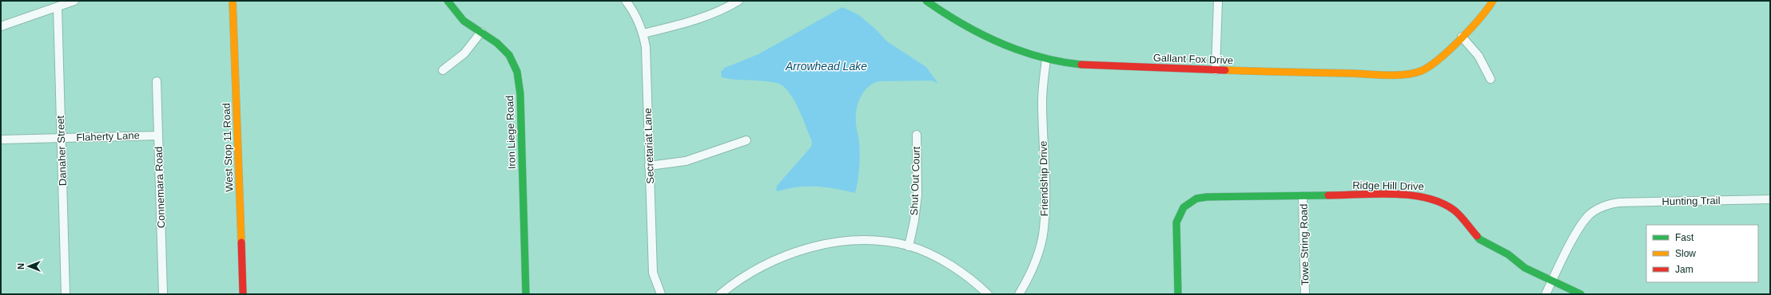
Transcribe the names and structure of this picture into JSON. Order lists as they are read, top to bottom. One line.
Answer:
{"streets":{"street":["Gallant Fox Drive","Iron Liege Road","Flaherty Lane","Secretariat Lane","West Stop 11 Road","Danaher Street","Friendship Drive","Shut Out Court","Ridge Hill Drive","Connemara Road","Hunting Trail","Towe String Road"]},"crossings":[["Gallant Fox Drive","Friendship Drive"],["Flaherty Lane","Danaher Street"],["Flaherty Lane","Connemara Road"],["Ridge Hill Drive","Hunting Trail"],["Ridge Hill Drive","Towe String Road"]],"water":["Arrowhead Lake"],"legend":["Fast","Slow","Jam"],"north":"left"}
